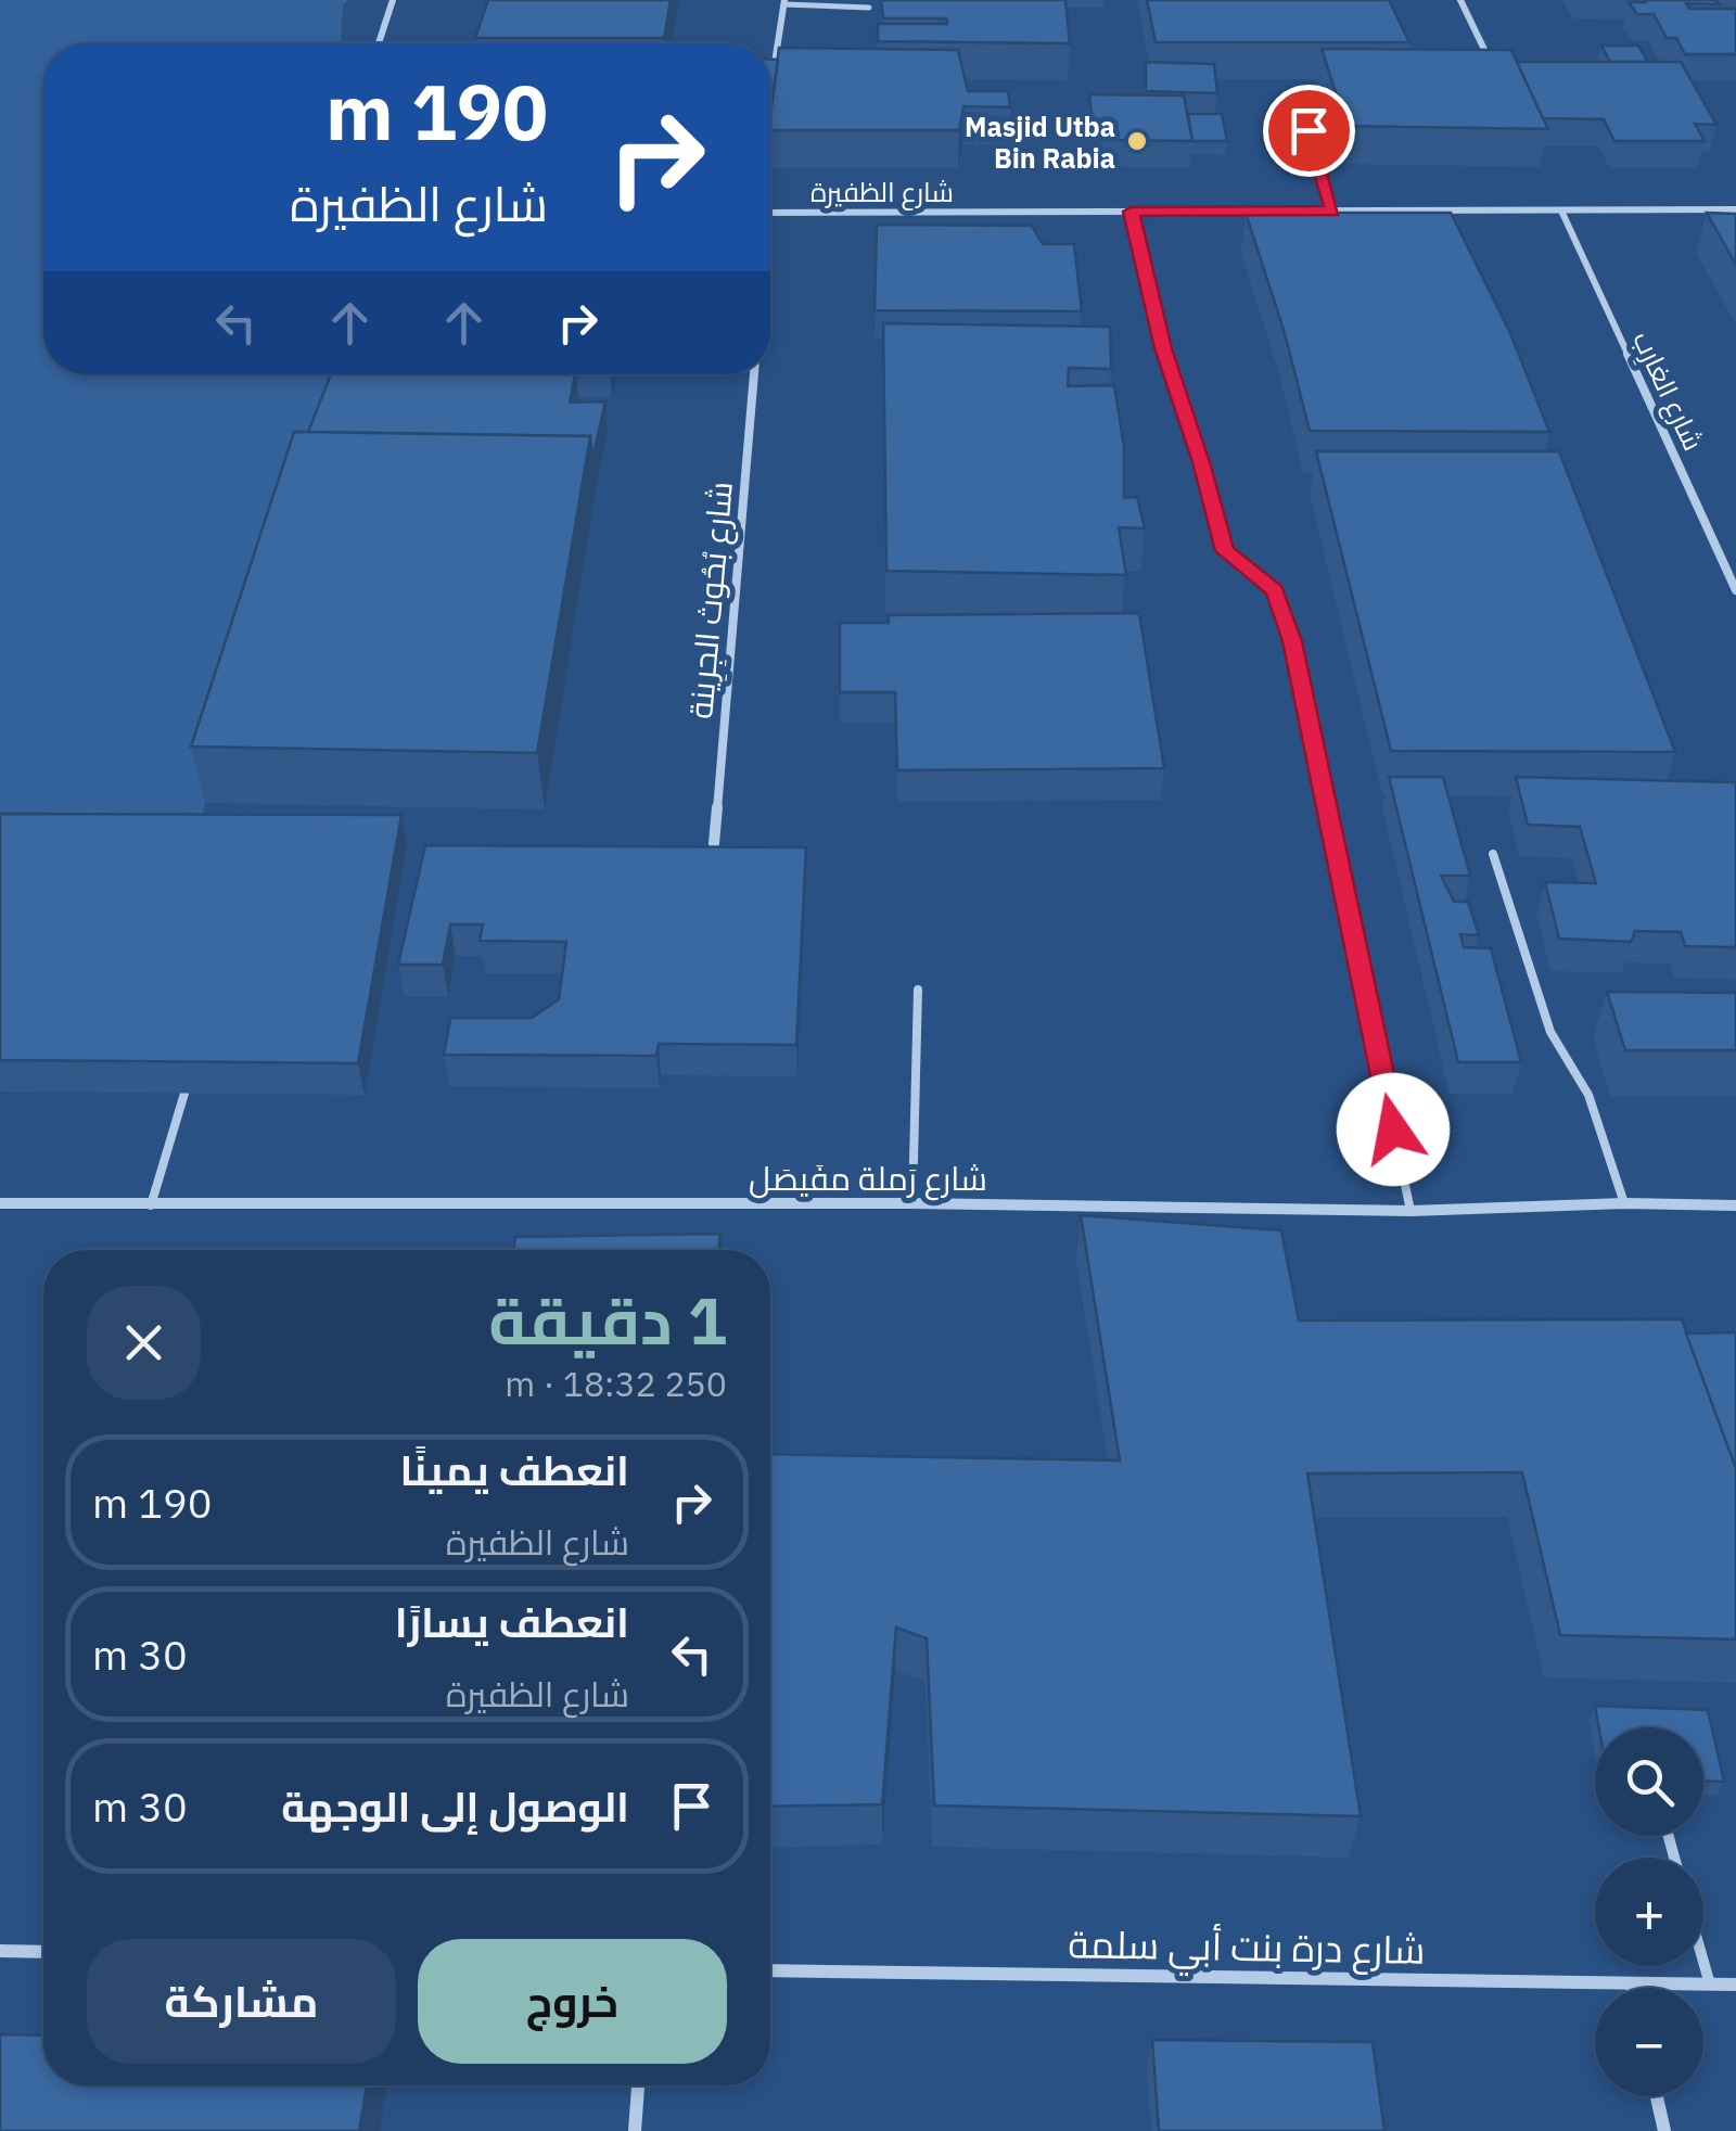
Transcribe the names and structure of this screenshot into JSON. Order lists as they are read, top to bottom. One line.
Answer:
{"streets":{"street":["شارع الظفيرة","شارع الغارِب","شارع بُحُوث الجِرِينة","شارع رَملة مفَيصَل","شارع درة بنت أبي سلمة"]},"crossings":[["شارع الظفيرة","شارع الغارِب"]],"places":["Masjid Utba Bin Rabia"],"page":{"turn":["190 m","شارع الظفيرة"],"heading":["1 دقيقة","250 m · 18:32"],"list":[{"name":"انعطف يمينًا","note":"شارع الظفيرة","value":"190 m"},{"name":"انعطف يسارًا","note":"شارع الظفيرة","value":"30 m"},{"name":"الوصول إلى الوجهة","value":"30 m"}],"map_buttons":["+","−"],"buttons":["خروج","مشاركة"]}}
